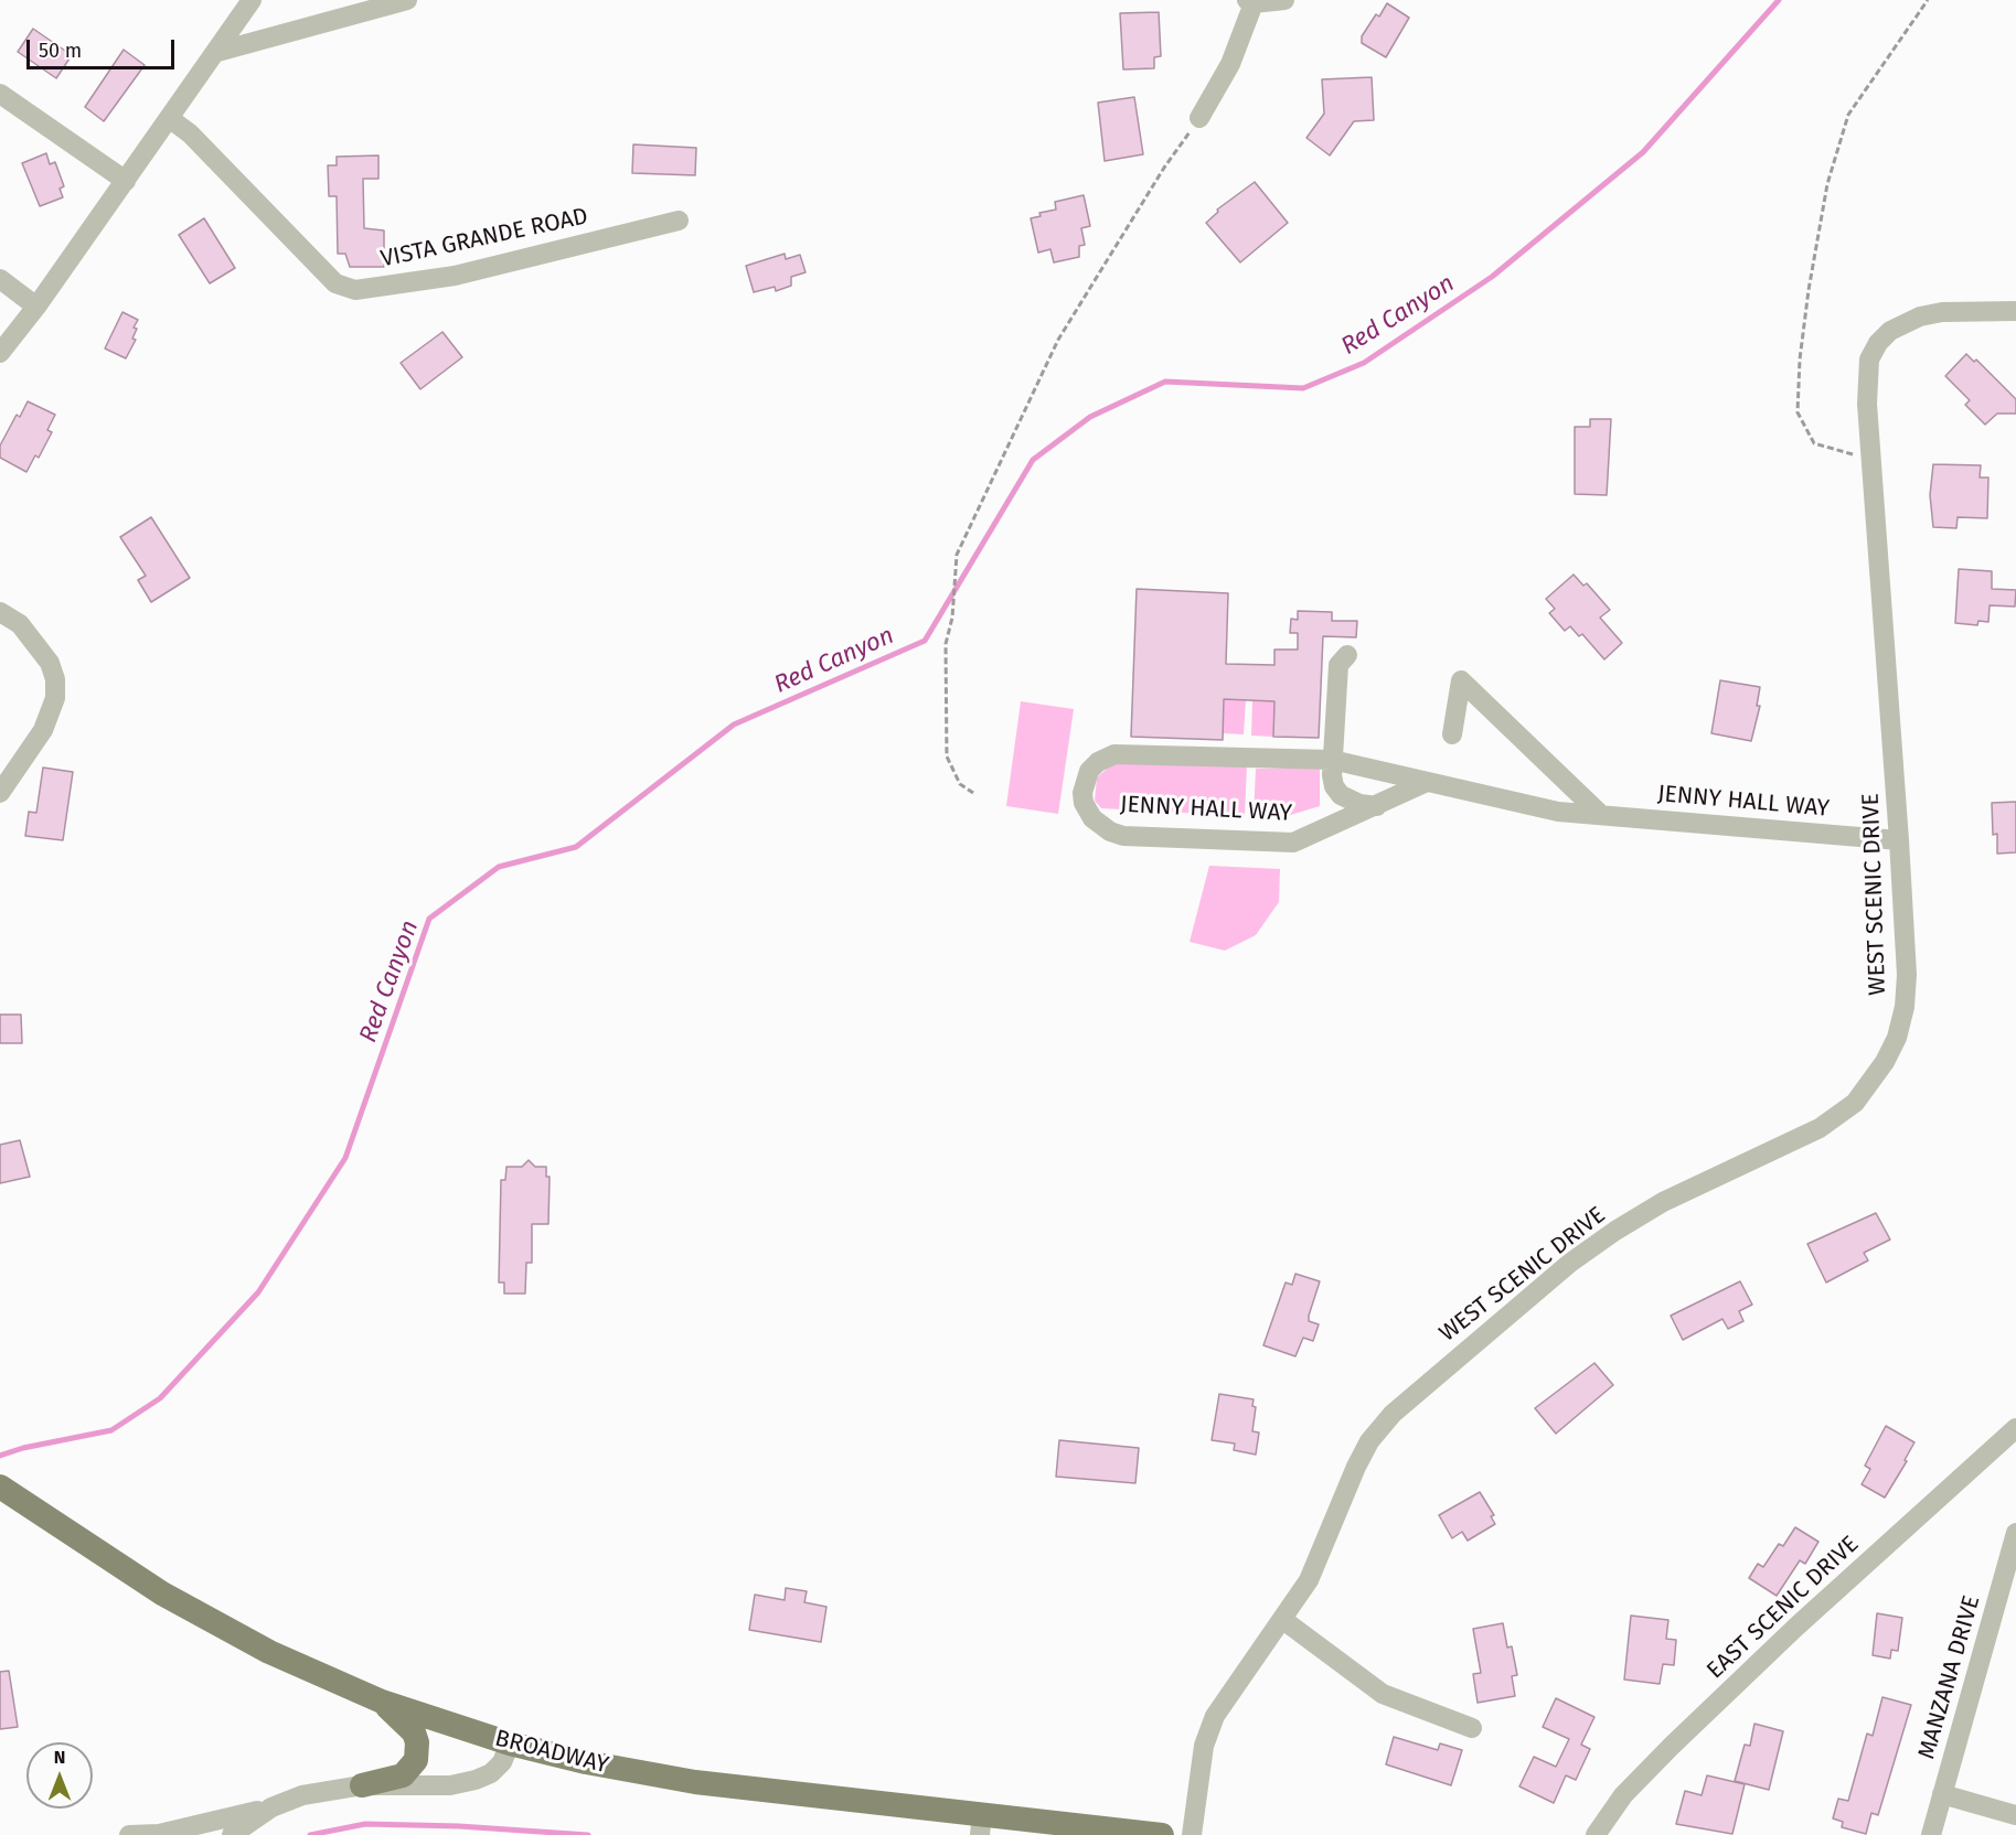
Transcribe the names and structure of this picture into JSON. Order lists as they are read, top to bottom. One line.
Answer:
{"streets":{"main road":["BROADWAY"],"street":["VISTA GRANDE ROAD","JENNY HALL WAY","WEST SCENIC DRIVE","EAST SCENIC DRIVE","MANZANA DRIVE"]},"crossings":[["JENNY HALL WAY","WEST SCENIC DRIVE"]],"water":["Red Canyon"],"scale_bar":"50 m","north":"top"}
